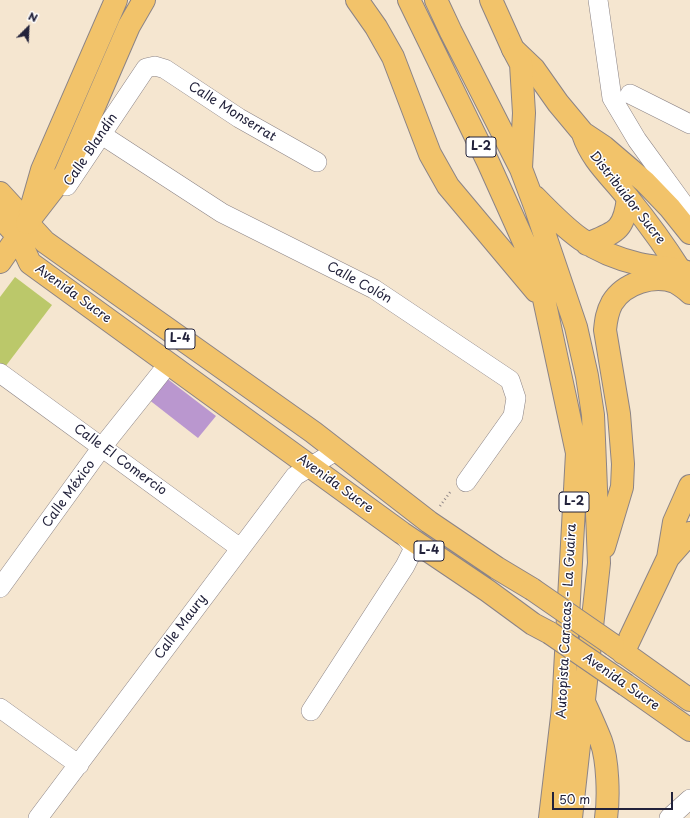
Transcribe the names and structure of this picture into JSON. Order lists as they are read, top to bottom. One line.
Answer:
{"streets":{"main road":["L-2","Distribuidor Sucre","Avenida Sucre","L-4","Autopista Caracas - La Guaira"],"street":["Calle Monserrat","Calle Blandín","Calle Colón","Calle El Comercio","Calle México","Calle Maury"]},"crossings":[["Calle Monserrat","Calle Blandín"],["Calle Blandín","Calle Colón"],["Calle Blandín","Avenida Sucre"],["Avenida Sucre","Calle México"],["Avenida Sucre","Calle Maury"],["Calle El Comercio","Calle México"],["Calle El Comercio","Calle Maury"]],"scale_bar":"50 m","north":"top right"}
